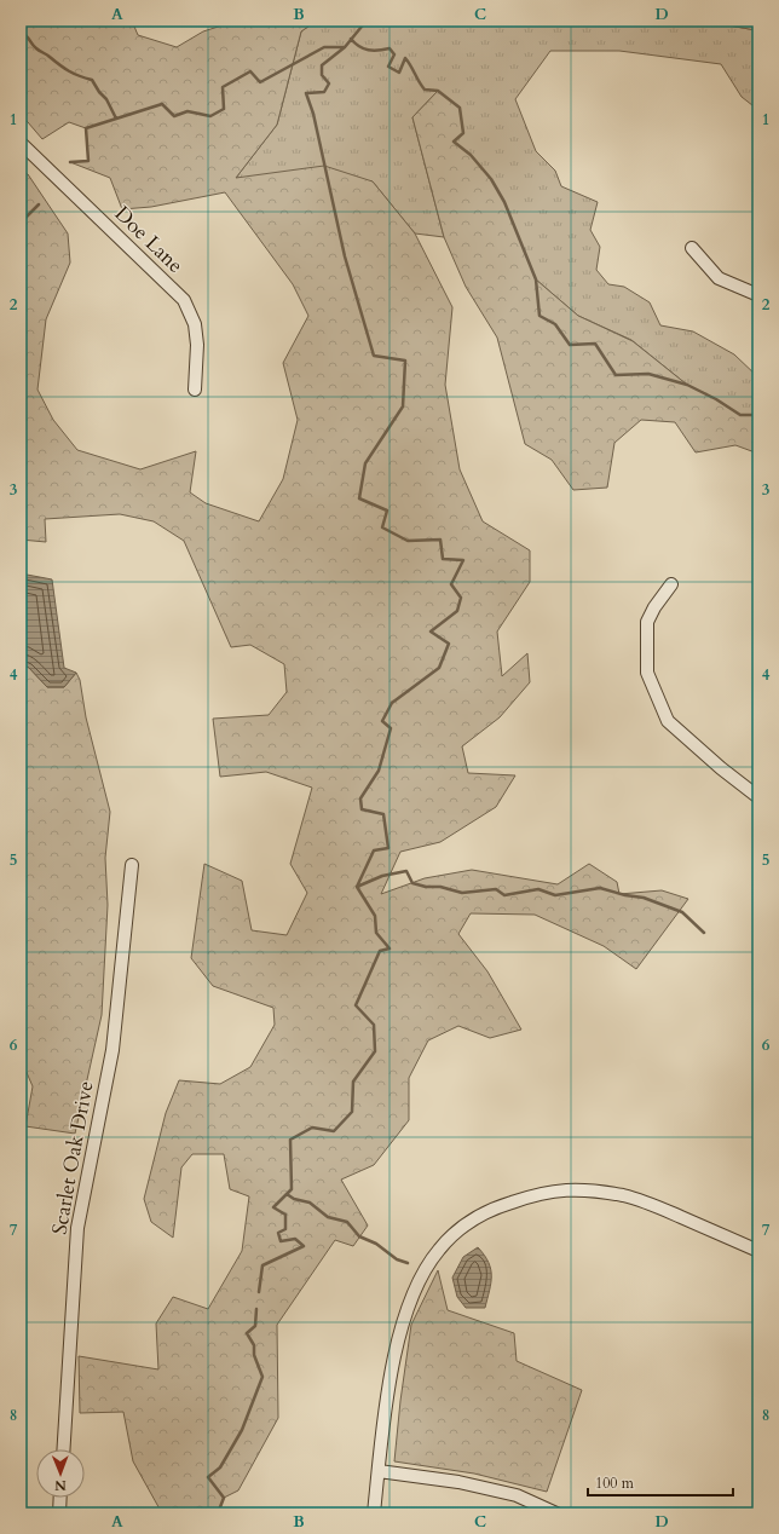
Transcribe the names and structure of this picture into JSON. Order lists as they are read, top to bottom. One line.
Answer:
{"streets":{"street":["Doe Lane","Scarlet Oak Drive"]},"scale_bar":"100 m","north":"bottom","grid":{"columns":["A","B","C","D"],"rows":["1","2","3","4","5","6","7","8"]}}
